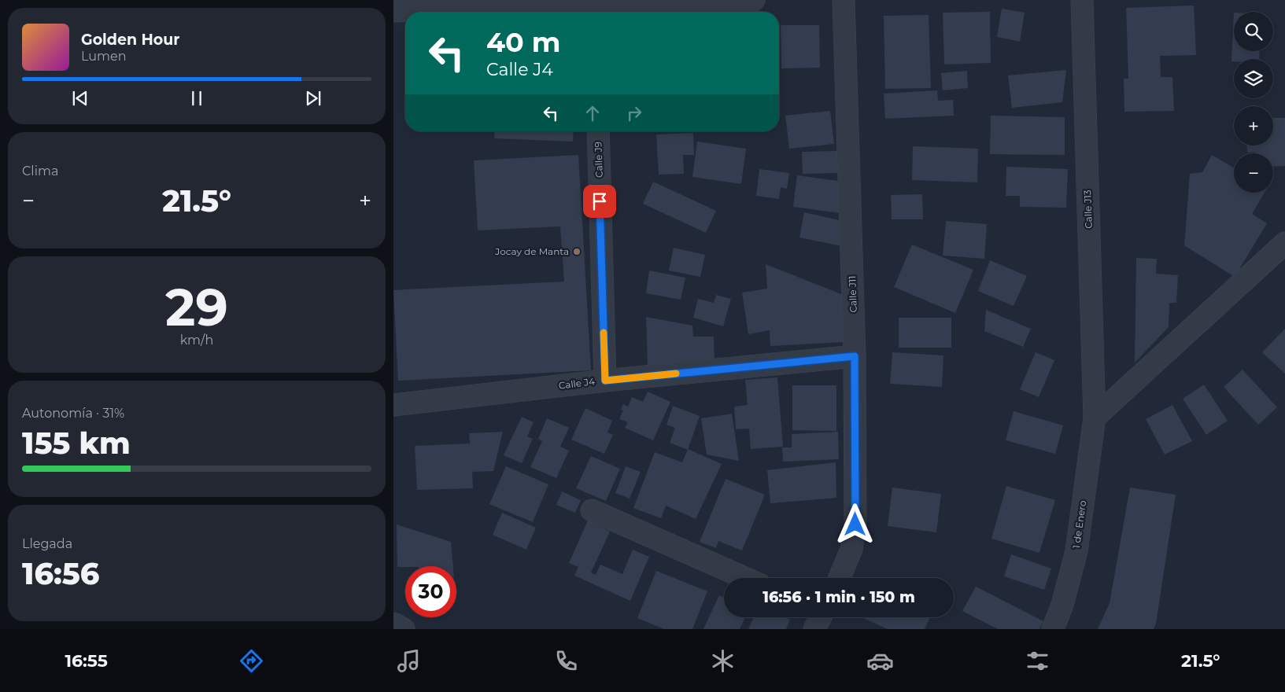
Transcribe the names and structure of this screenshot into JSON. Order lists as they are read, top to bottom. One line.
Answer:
{"streets":{"street":["Calle J9","Calle J13","Calle J11","Calle J4","1 de Enero"]},"crossings":[["Calle J9","Calle J4"],["Calle J13","1 de Enero"],["Calle J11","Calle J4"]],"places":["Jocay de Manta"],"page":{"map_buttons":["+","−"],"turn":["40 m","Calle J4"],"song":["Golden Hour","Lumen"],"tile":["Clima",["29","km/h"],["Autonomía · 31%","155 km"],["Llegada","16:56"]],"heat":["−","21.5°","+"],"limit":"30","trip":"16:56 · 1 min · 150 m","tabs":["16:55","21.5°"]}}
